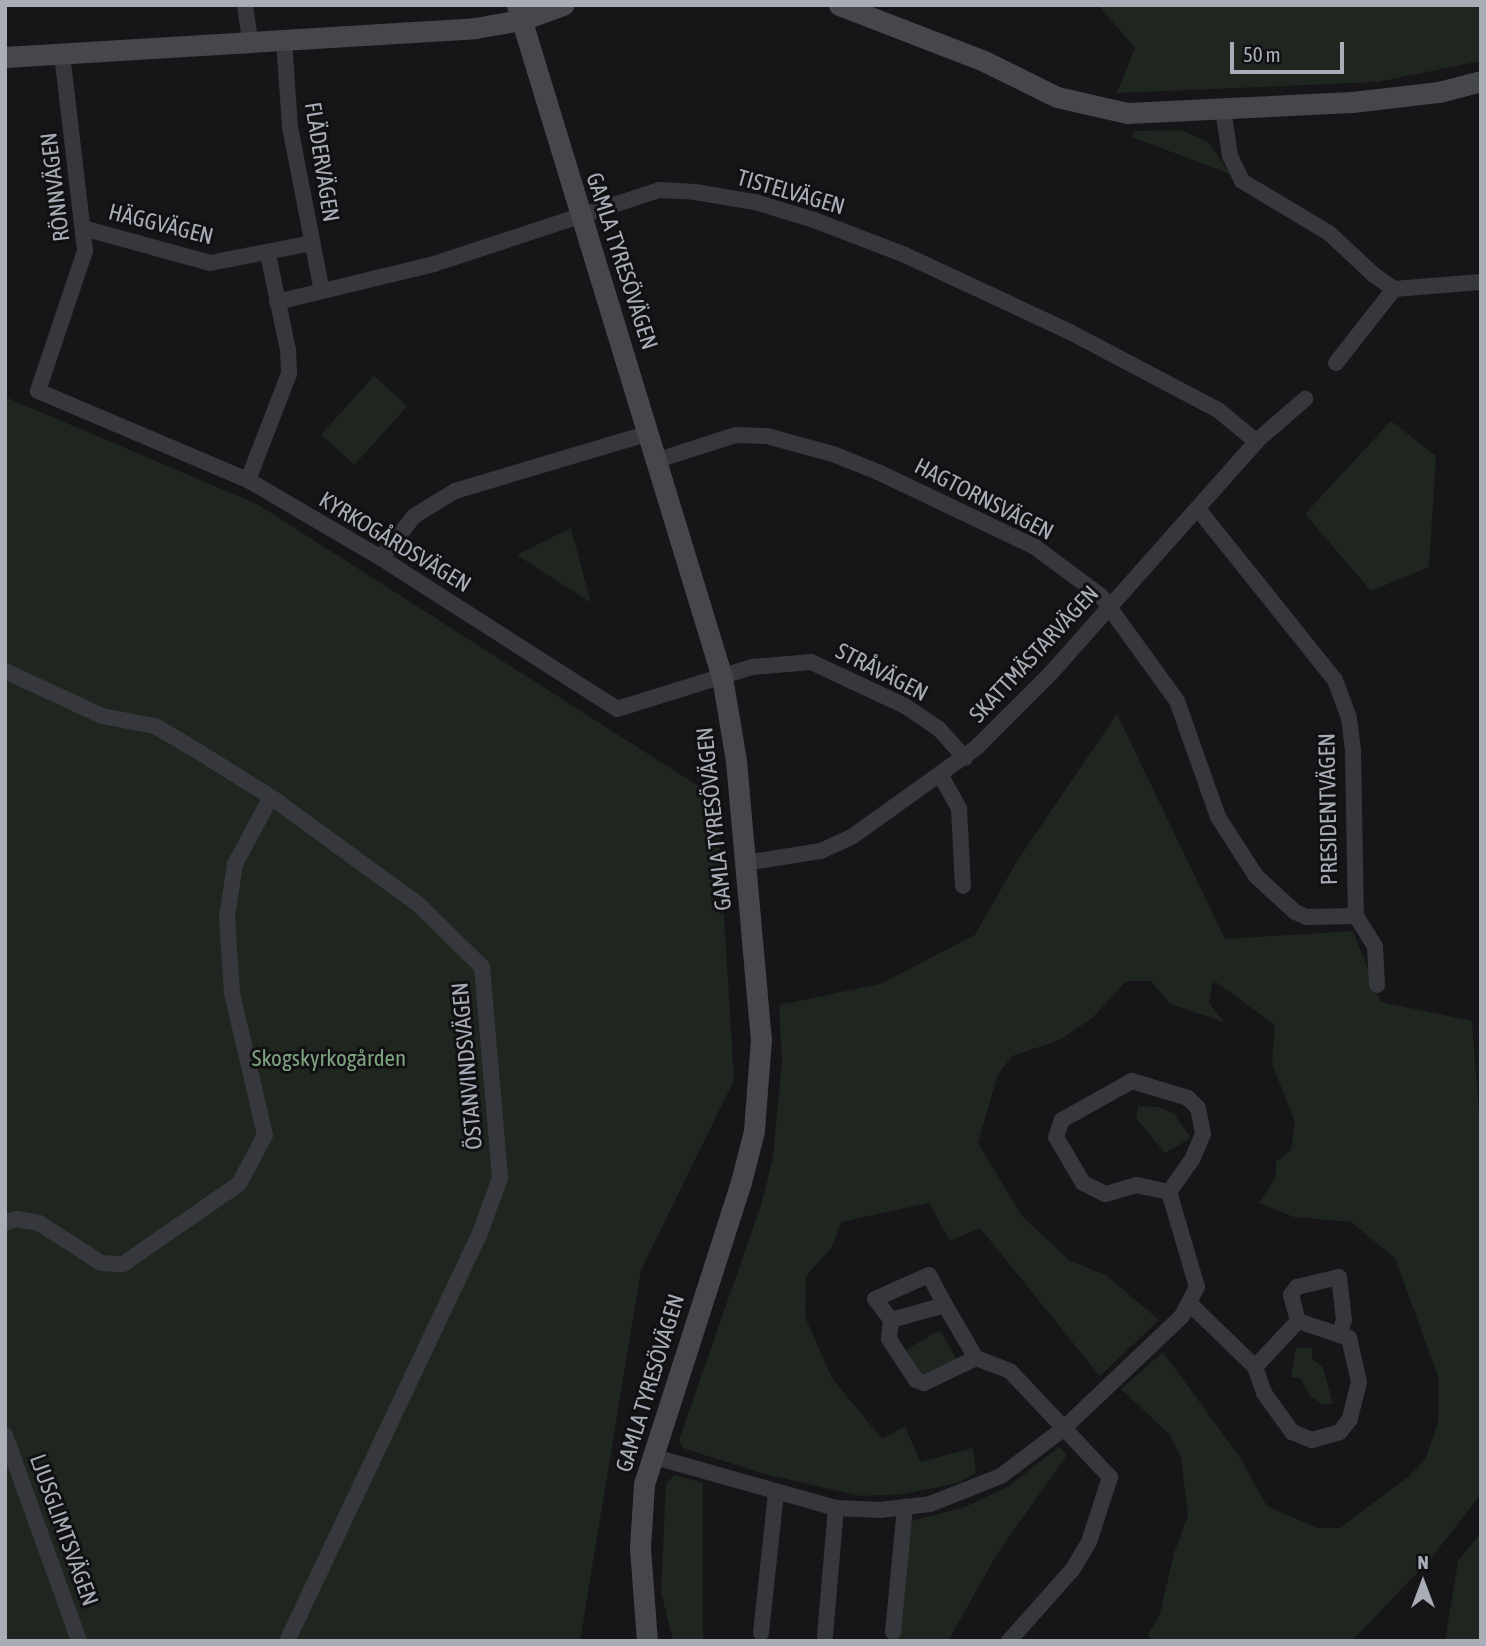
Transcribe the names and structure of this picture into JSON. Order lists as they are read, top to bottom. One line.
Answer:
{"streets":{"street":["FLÄDERVÄGEN","RÖNNVÄGEN","TISTELVÄGEN","HÄGGVÄGEN","GAMLA TYRESÖVÄGEN","HAGTORNSVÄGEN","KYRKOGÅRDSVÄGEN","SKATTMÄSTARVÄGEN","STRÅVÄGEN","PRESIDENTVÄGEN","ÖSTANVINDSVÄGEN","LJUSGLIMTSVÄGEN"]},"crossings":[["FLÄDERVÄGEN","TISTELVÄGEN"],["FLÄDERVÄGEN","HÄGGVÄGEN"],["RÖNNVÄGEN","HÄGGVÄGEN"],["RÖNNVÄGEN","KYRKOGÅRDSVÄGEN"],["TISTELVÄGEN","GAMLA TYRESÖVÄGEN"],["TISTELVÄGEN","SKATTMÄSTARVÄGEN"],["GAMLA TYRESÖVÄGEN","HAGTORNSVÄGEN"],["GAMLA TYRESÖVÄGEN","KYRKOGÅRDSVÄGEN"],["GAMLA TYRESÖVÄGEN","SKATTMÄSTARVÄGEN"],["GAMLA TYRESÖVÄGEN","STRÅVÄGEN"],["HAGTORNSVÄGEN","SKATTMÄSTARVÄGEN"],["HAGTORNSVÄGEN","PRESIDENTVÄGEN"],["KYRKOGÅRDSVÄGEN","STRÅVÄGEN"],["SKATTMÄSTARVÄGEN","STRÅVÄGEN"],["SKATTMÄSTARVÄGEN","PRESIDENTVÄGEN"]],"parks":["Skogskyrkogården"],"scale_bar":"50 m","north":"top"}
